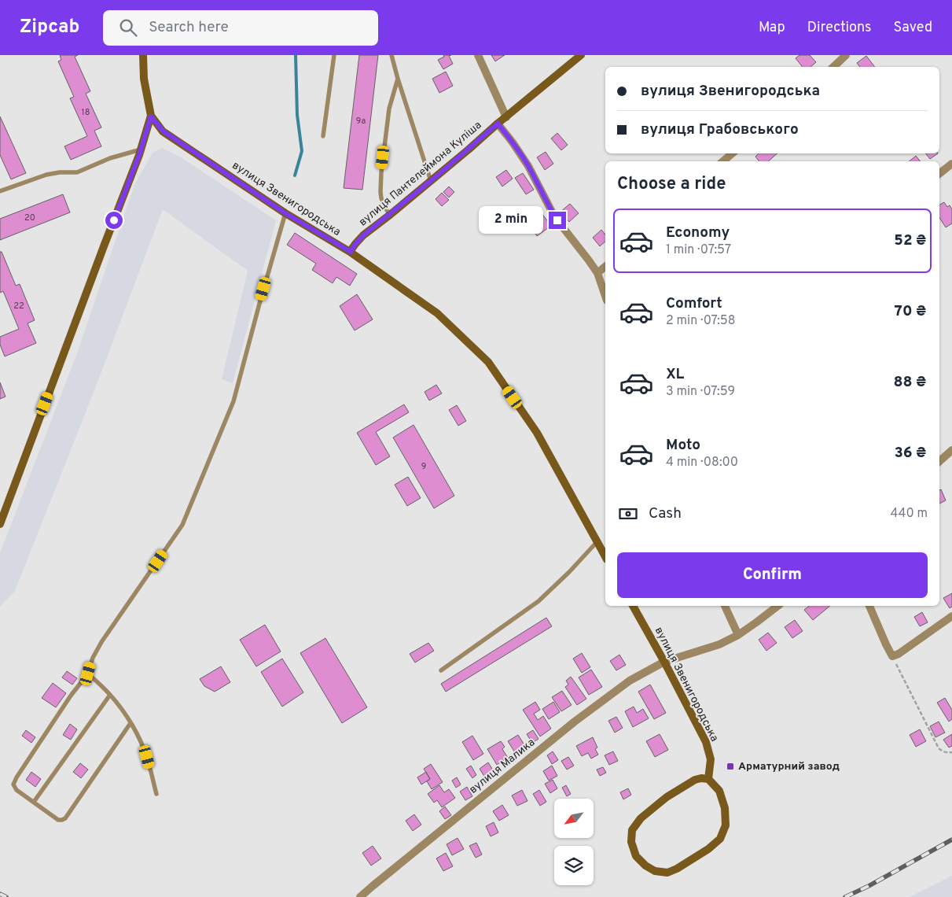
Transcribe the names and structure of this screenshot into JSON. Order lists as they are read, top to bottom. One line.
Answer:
{"streets":{"street":["вулиця Пантелеймона Куліша","вулиця Звенигородська","вулиця Малика"]},"crossings":[["вулиця Пантелеймона Куліша","вулиця Звенигородська"],["вулиця Звенигородська","вулиця Малика"]],"places":{"transit":["Арматурний завод"]},"house_numbers":["18","9а","20","22","9"],"north":"bottom left","page":{"header":"Zipcab","search":"Search here","nav":["Map","Directions","Saved"],"banner":["вулиця Звенигородська","вулиця Грабовського"],"heading":"Choose a ride","bubble":"2 min","list":[{"name":"Economy","note":"1 min · 07:57","value":"52 ₴"},{"name":"Comfort","note":"2 min · 07:58","value":"70 ₴"},{"name":"XL","note":"3 min · 07:59","value":"88 ₴"},{"name":"Moto","note":"4 min · 08:00","value":"36 ₴"}],"pay":["Cash","440 m"],"buttons":"Confirm"}}
